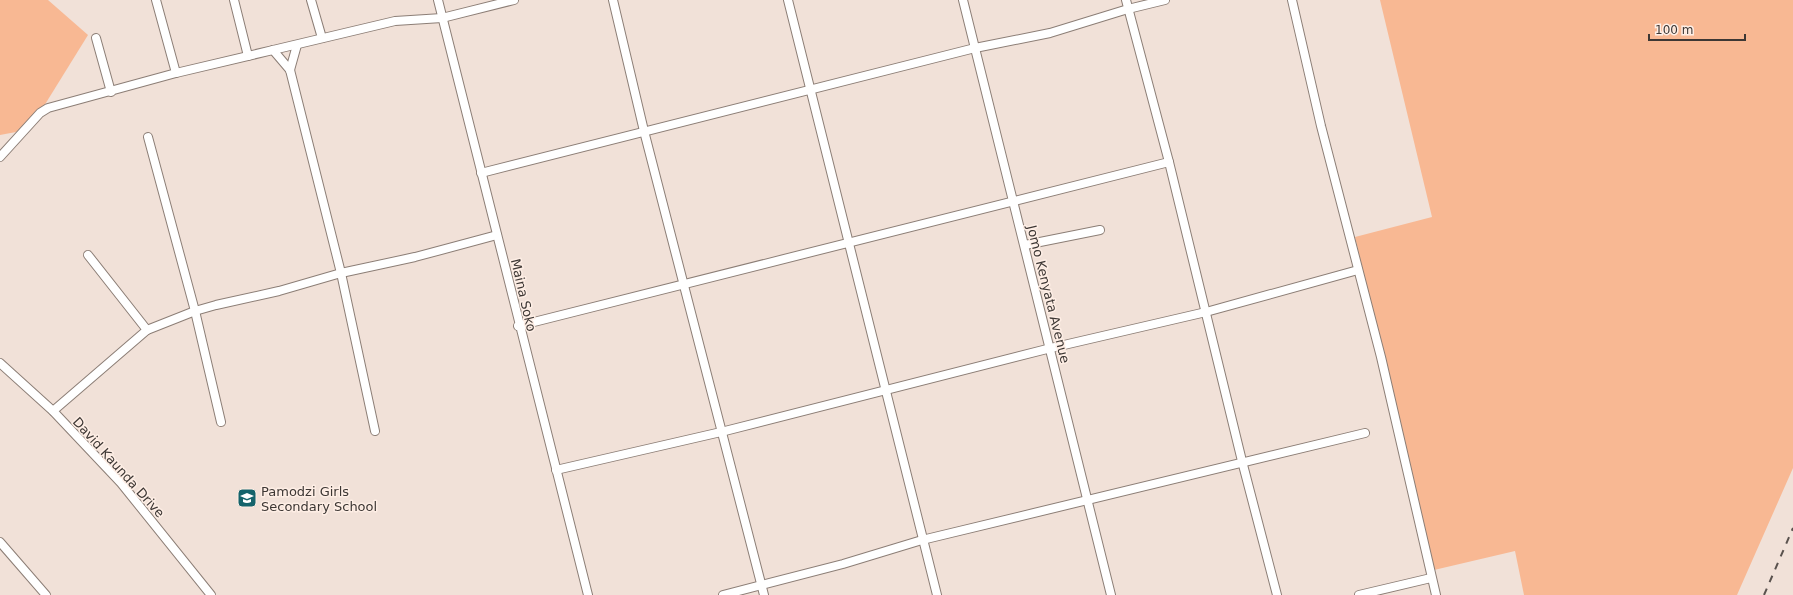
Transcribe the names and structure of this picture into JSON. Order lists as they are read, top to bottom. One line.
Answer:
{"streets":{"street":["Jomo Kenyata Avenue","Maina Soko","David Kaunda Drive"]},"places":{"school or university":["Pamodzi Girls Secondary School"]},"scale_bar":"100 m"}
